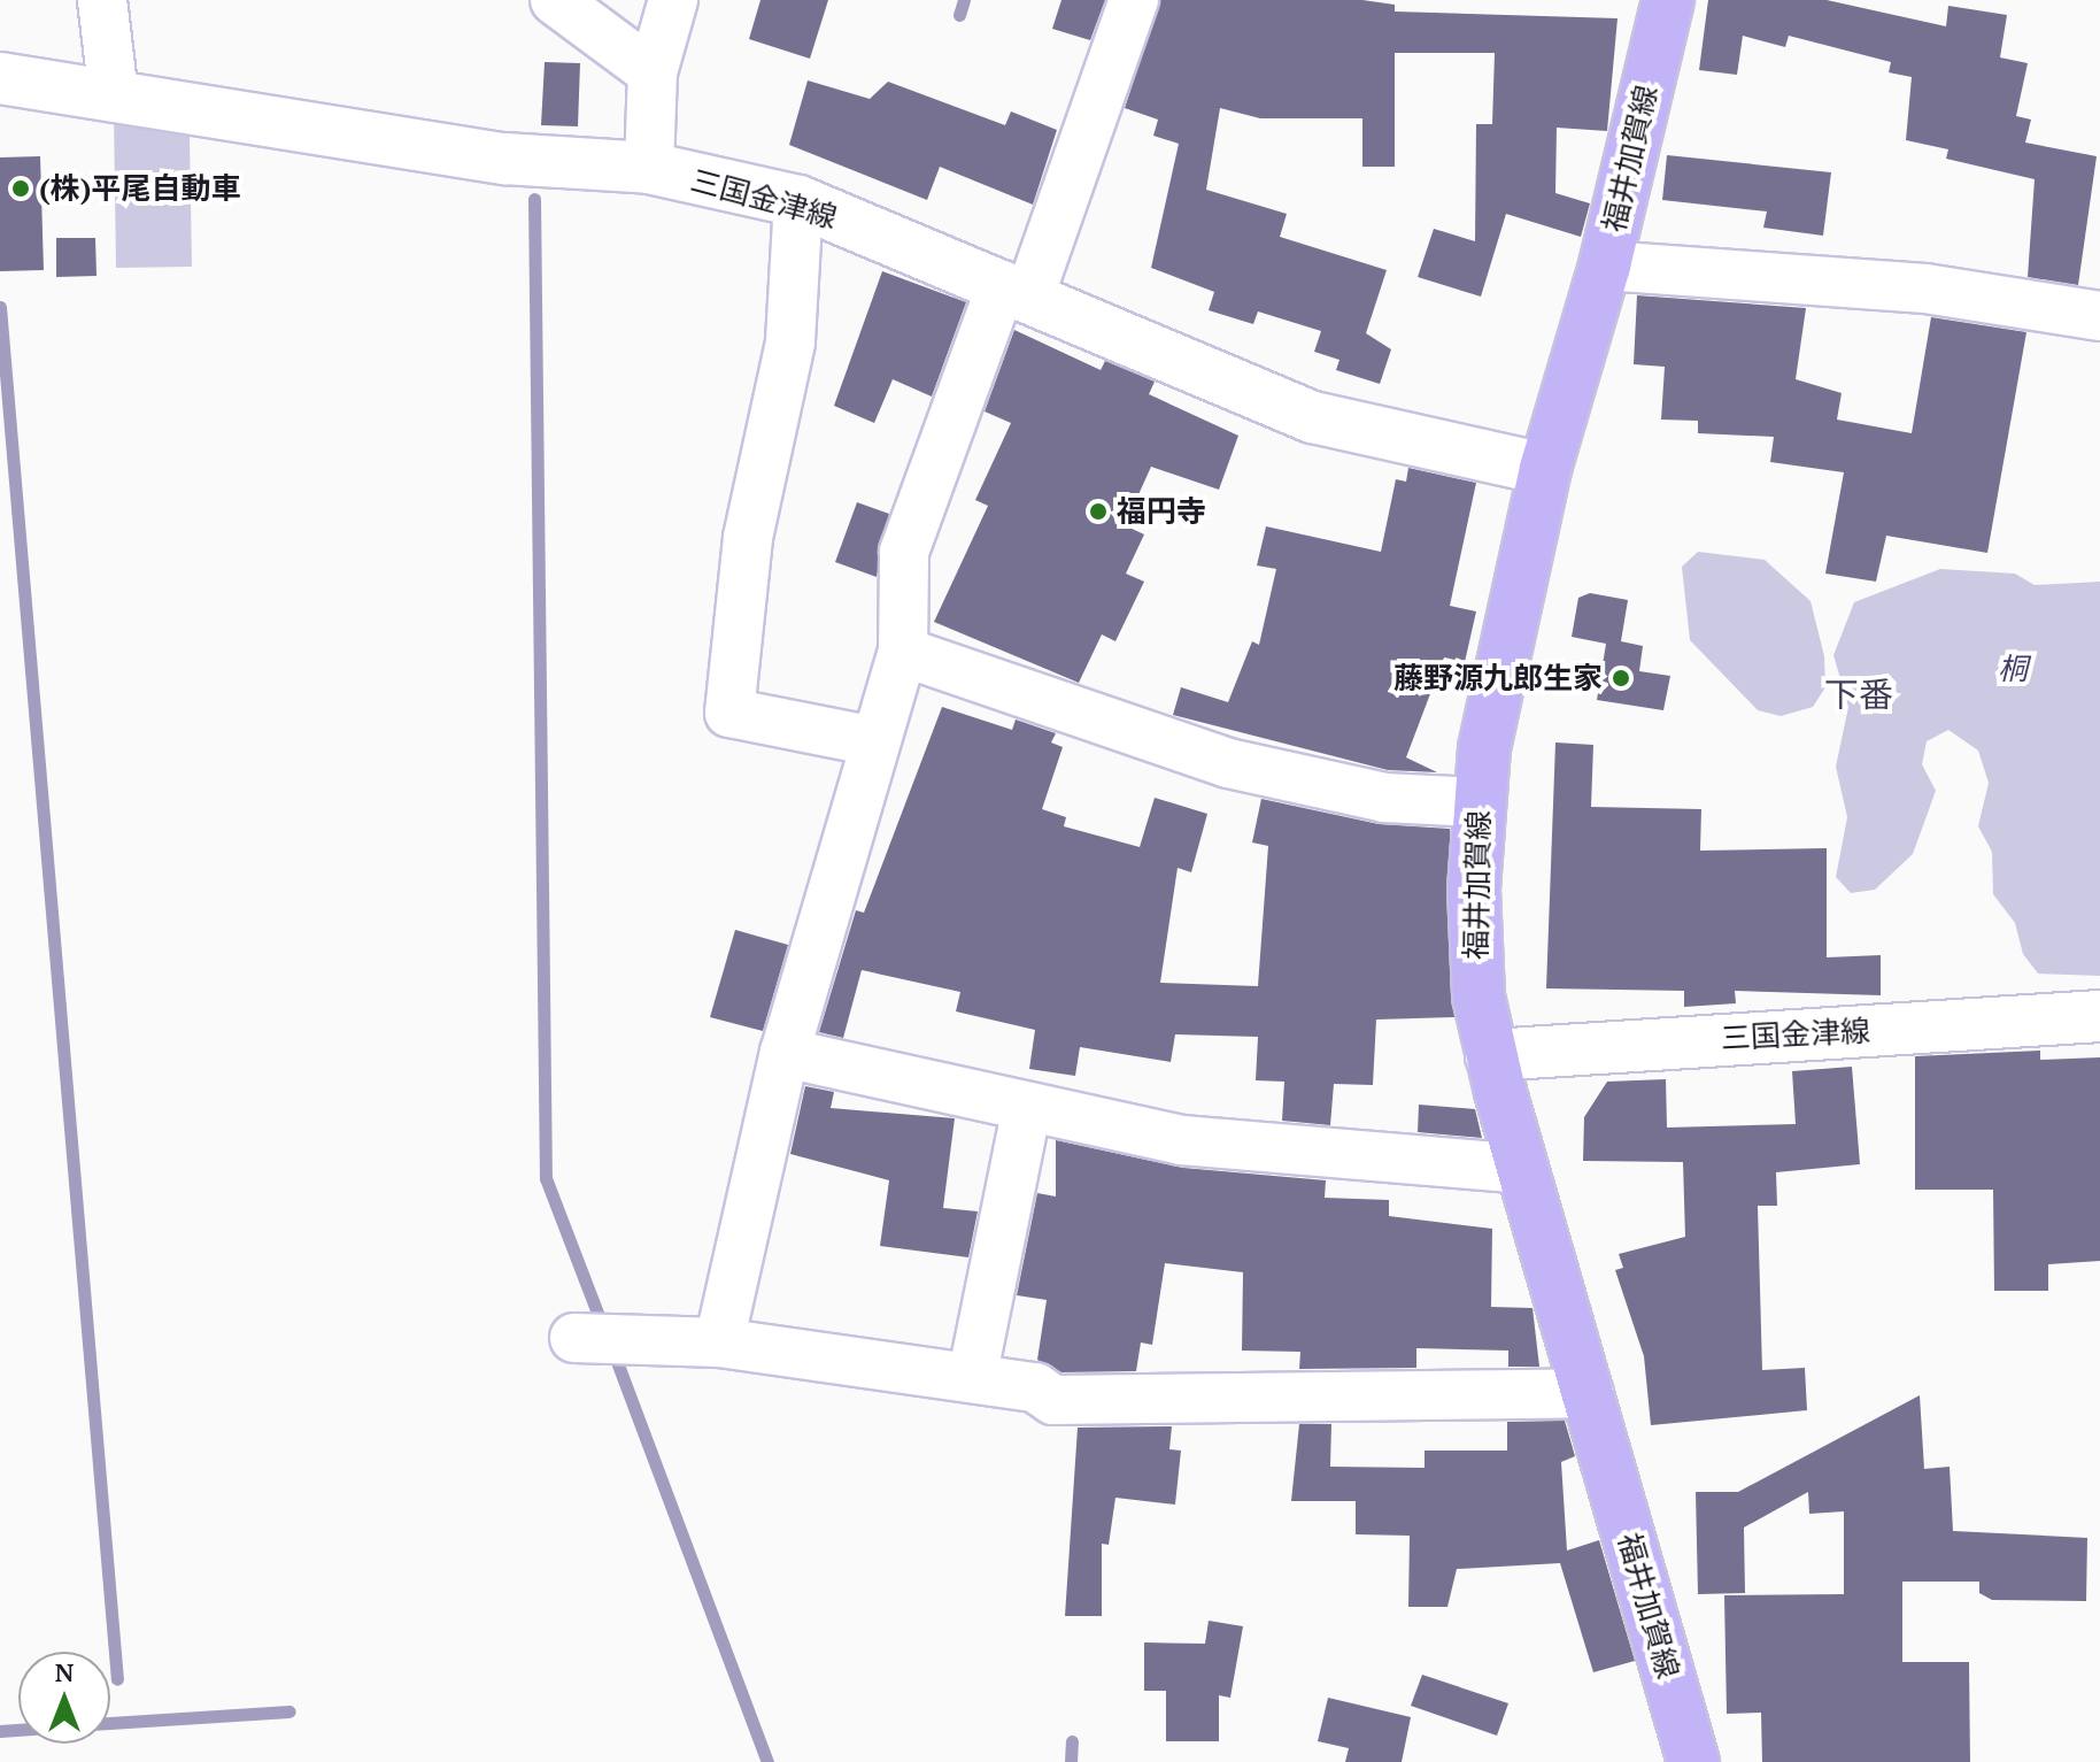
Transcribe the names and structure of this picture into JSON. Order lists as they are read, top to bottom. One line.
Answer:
{"streets":{"main road":["福井加賀線","三国金津線"]},"crossings":[["福井加賀線","三国金津線"]],"districts":["下番"],"parks":["桐"],"places":["(株)平尾自動車","福円寺","藤野源九郎生家"],"north":"top"}
